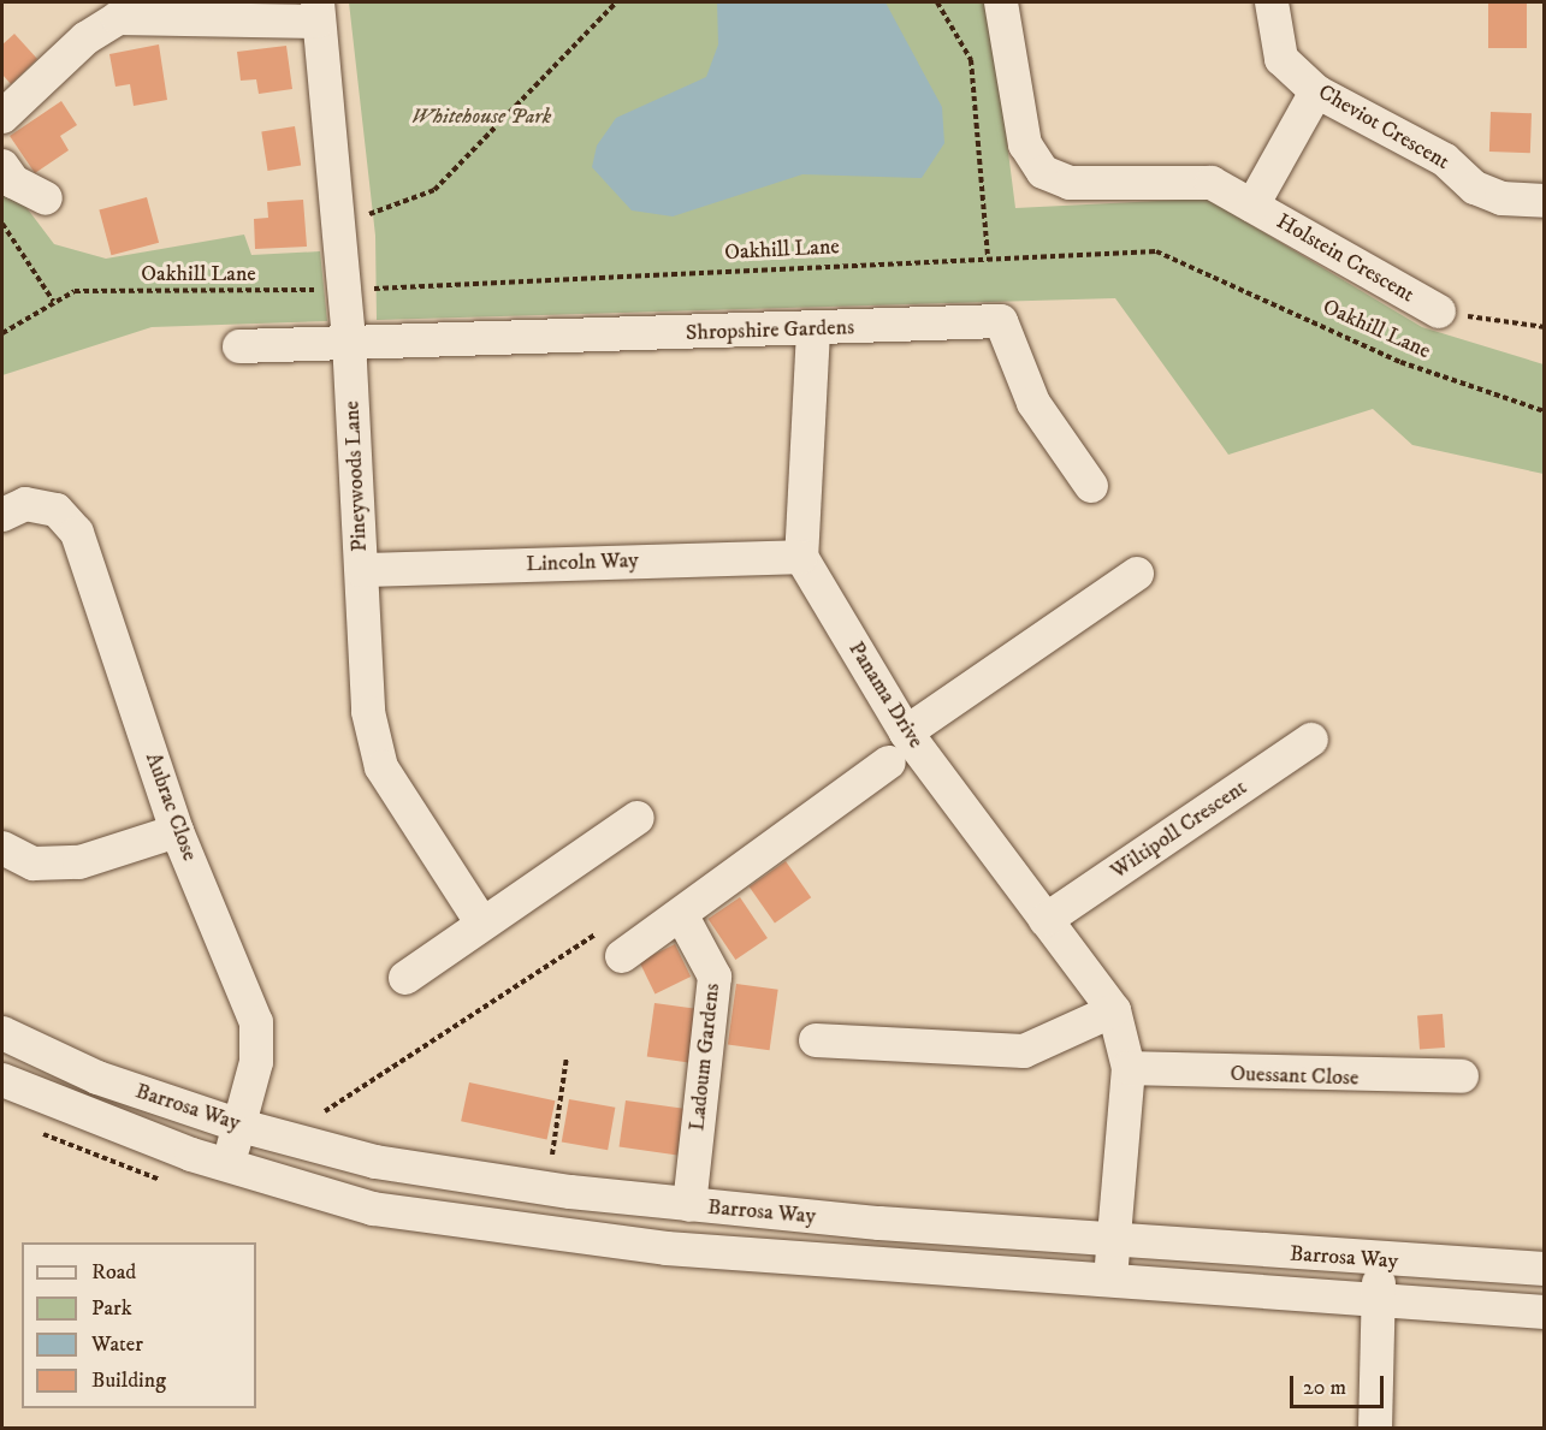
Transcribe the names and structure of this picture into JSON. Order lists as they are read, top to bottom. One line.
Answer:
{"streets":{"street":["Cheviot Crescent","Holstein Crescent","Shropshire Gardens","Pineywoods Lane","Lincoln Way","Panama Drive","Aubrac Close","Wiltipoll Crescent","Ladoum Gardens","Ouessant Close","Barrosa Way"],"path":["Oakhill Lane"]},"crossings":[["Cheviot Crescent","Holstein Crescent"],["Oakhill Lane","Pineywoods Lane"],["Shropshire Gardens","Pineywoods Lane"],["Pineywoods Lane","Lincoln Way"],["Lincoln Way","Panama Drive"],["Panama Drive","Wiltipoll Crescent"],["Panama Drive","Ouessant Close"],["Panama Drive","Barrosa Way"],["Aubrac Close","Barrosa Way"],["Ladoum Gardens","Barrosa Way"]],"parks":["Whitehouse Park"],"legend":["Road","Park","Water","Building"],"scale_bar":"20 m"}
